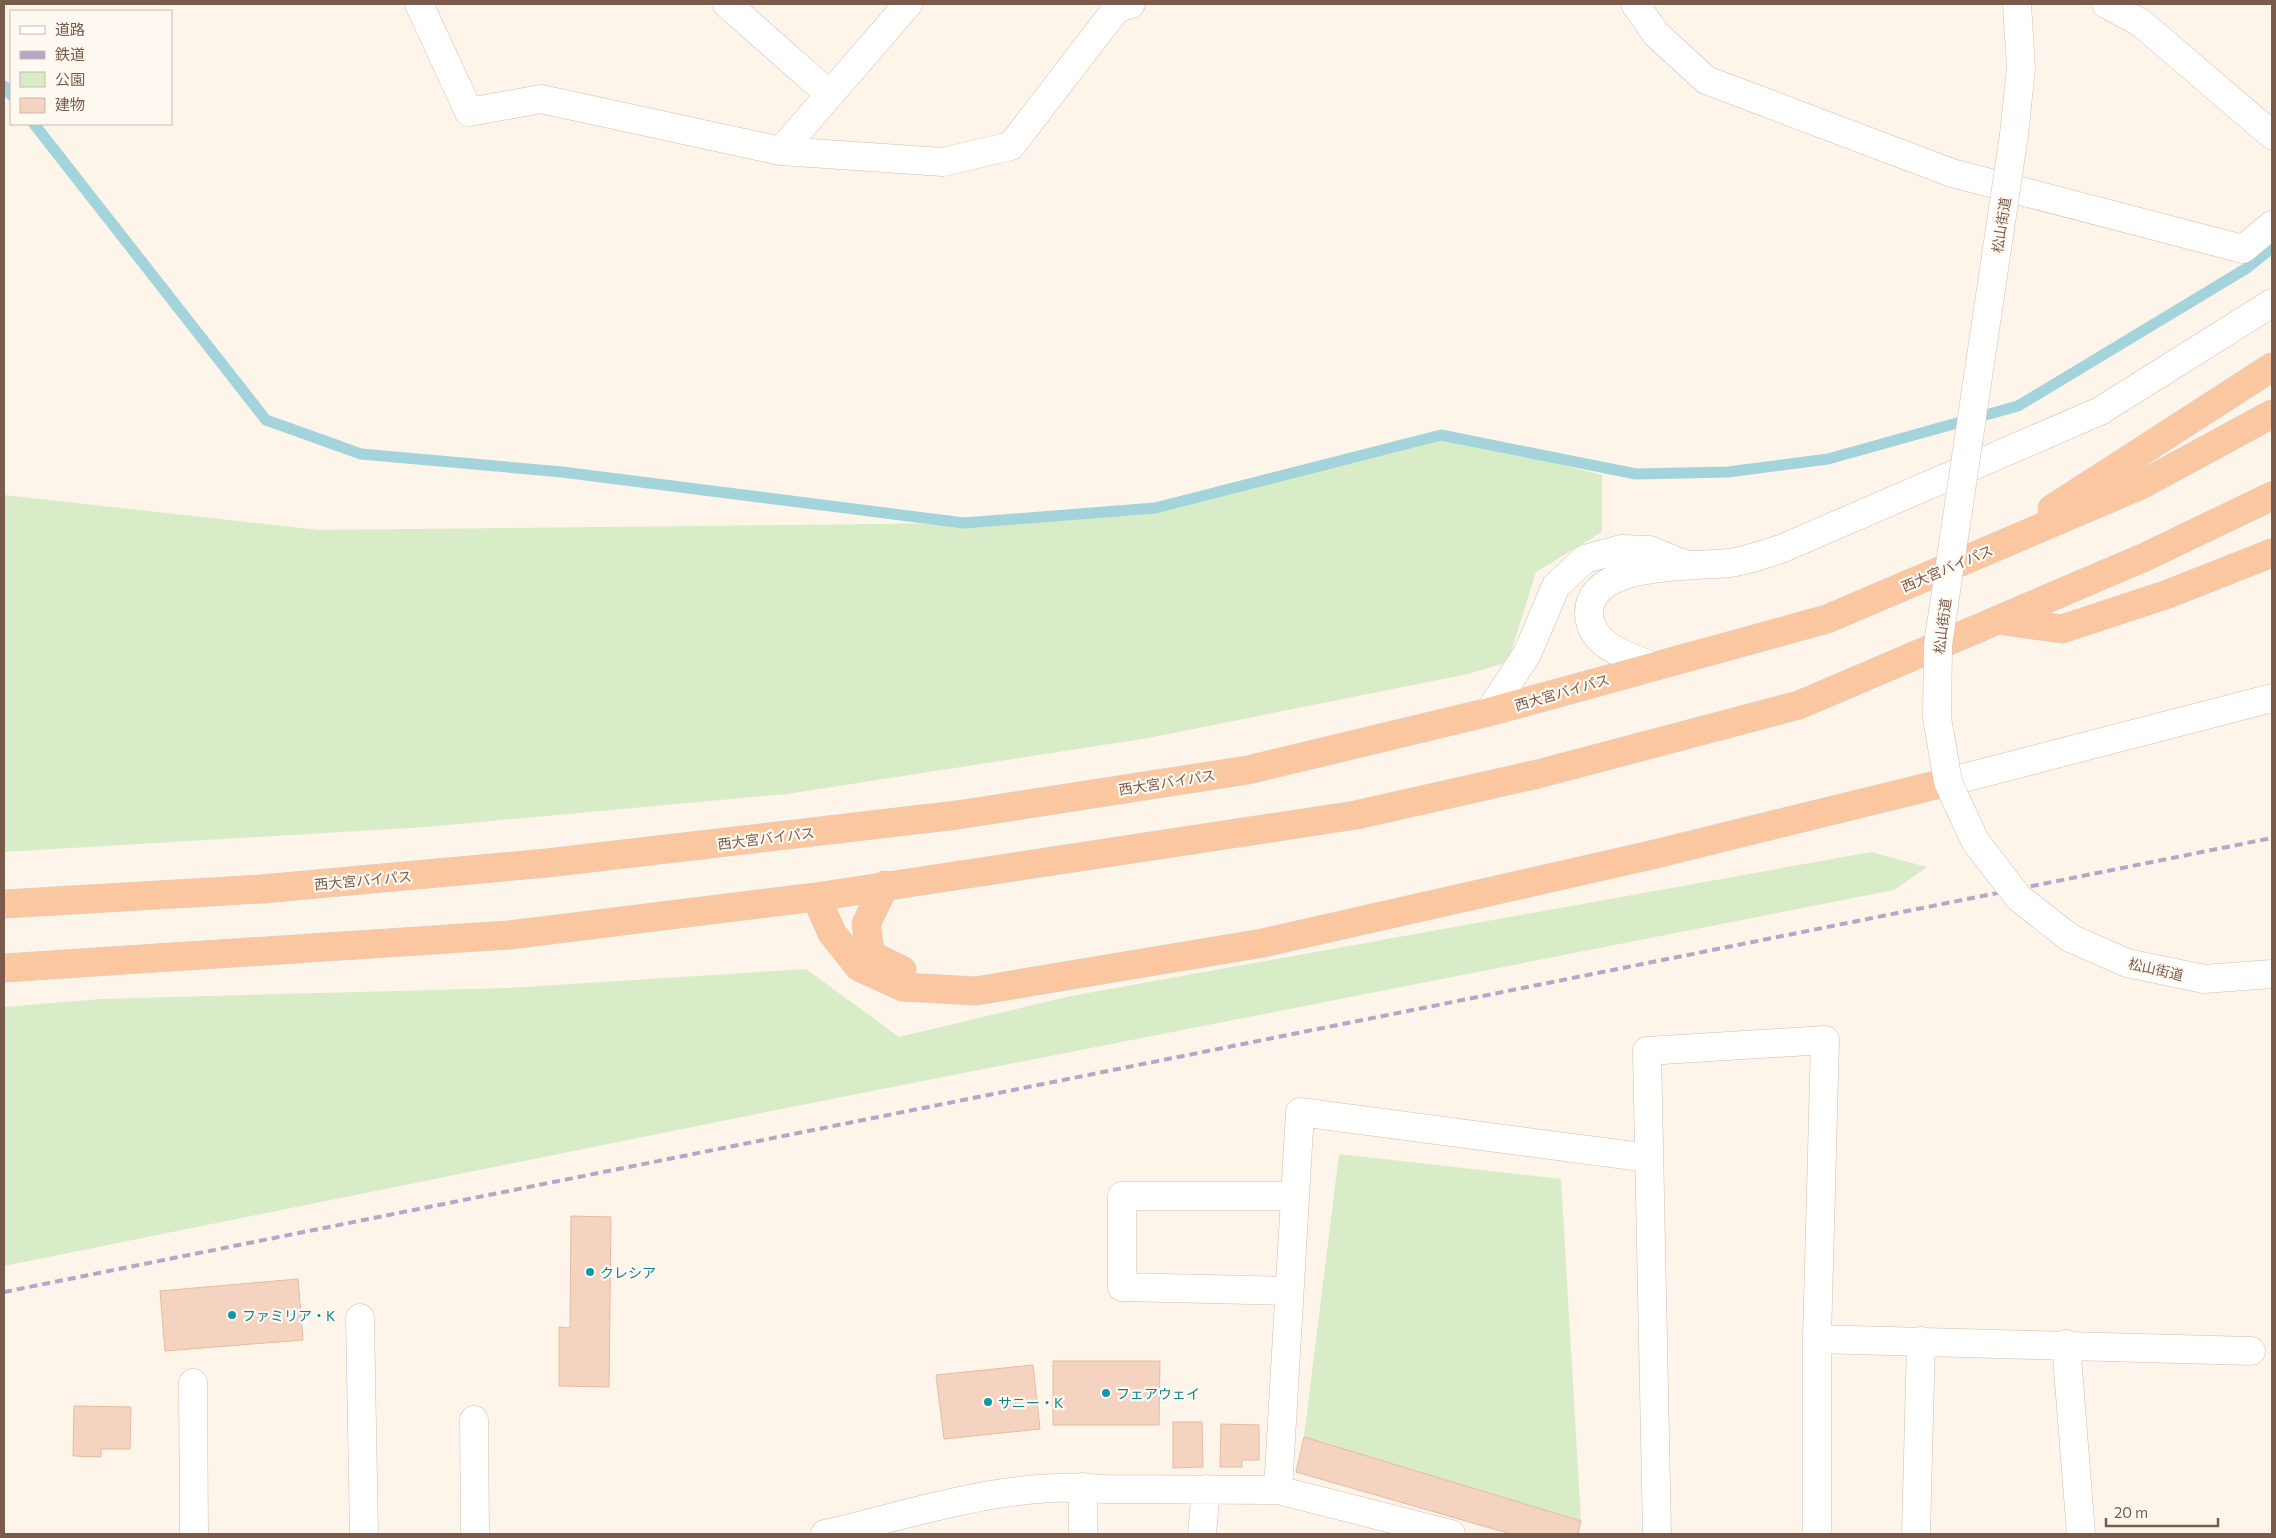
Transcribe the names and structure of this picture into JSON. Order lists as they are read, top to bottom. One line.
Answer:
{"streets":{"highway":["西大宮バイパス"],"street":["松山街道"]},"places":["クレシア","ファミリア・K","フェアウェイ","サニー・K"],"legend":["道路","鉄道","公園","建物"],"scale_bar":"20 m"}
